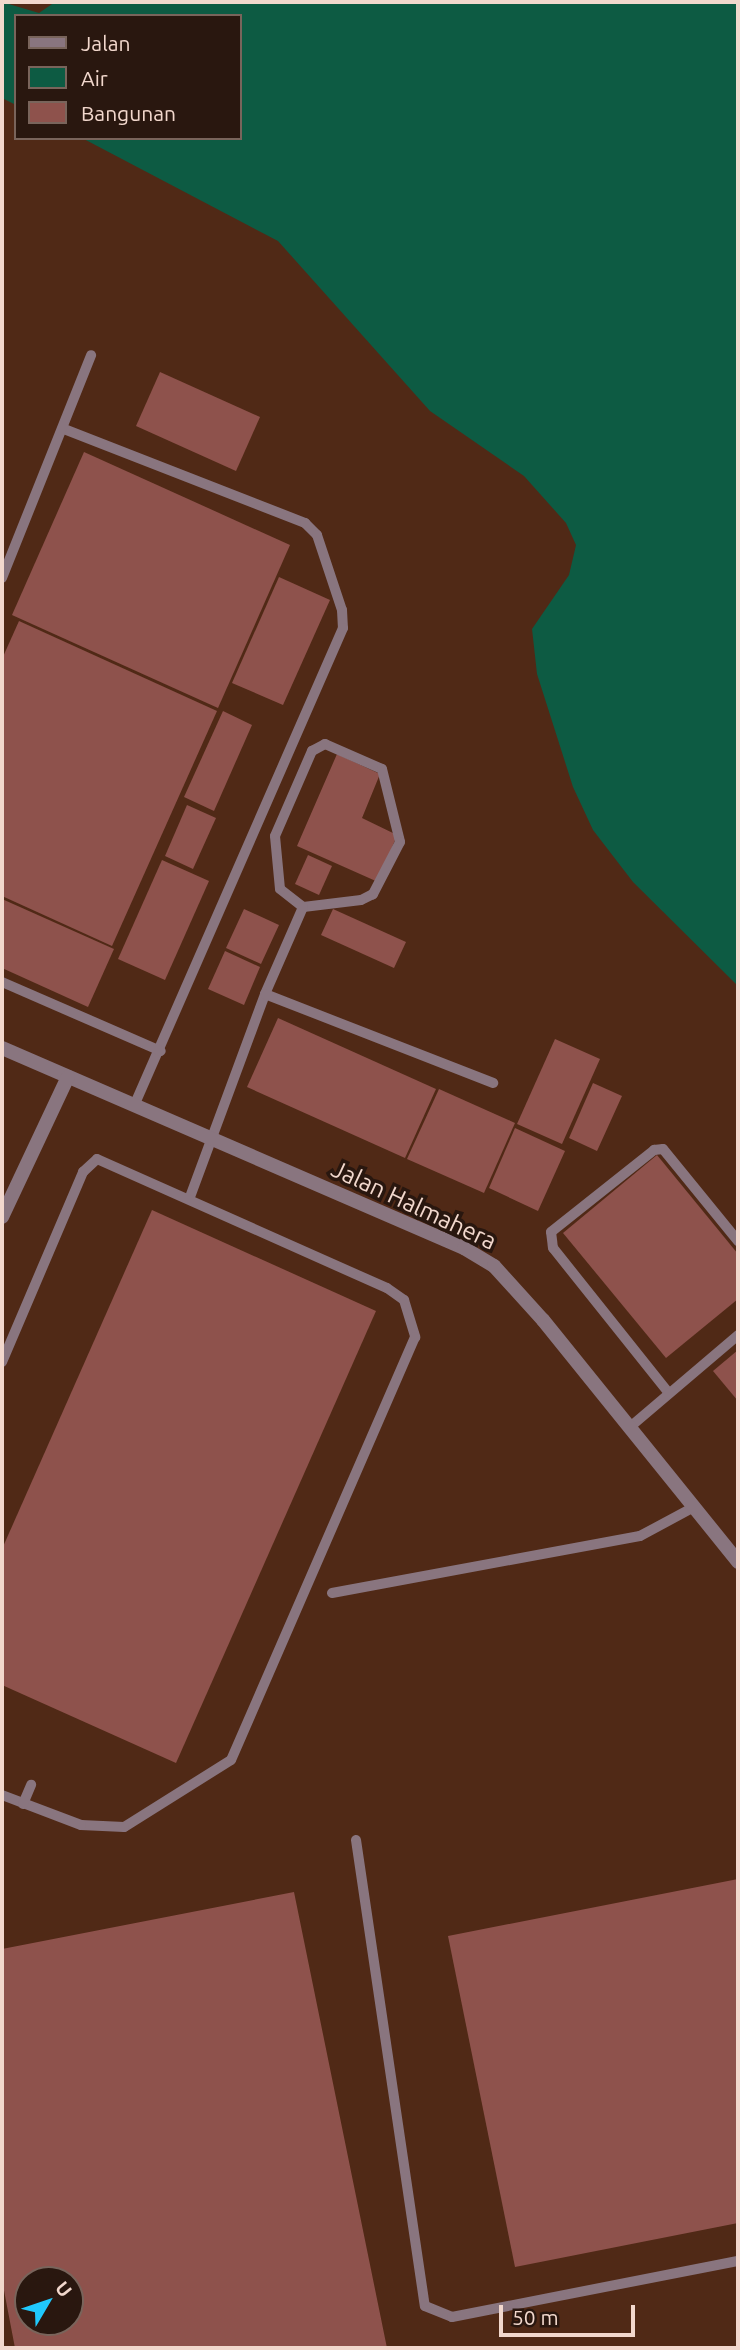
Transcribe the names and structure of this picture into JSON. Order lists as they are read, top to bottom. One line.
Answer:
{"streets":{"street":["Jalan Halmahera"]},"legend":["Jalan","Air","Bangunan"],"scale_bar":"50 m","north":"top right"}
